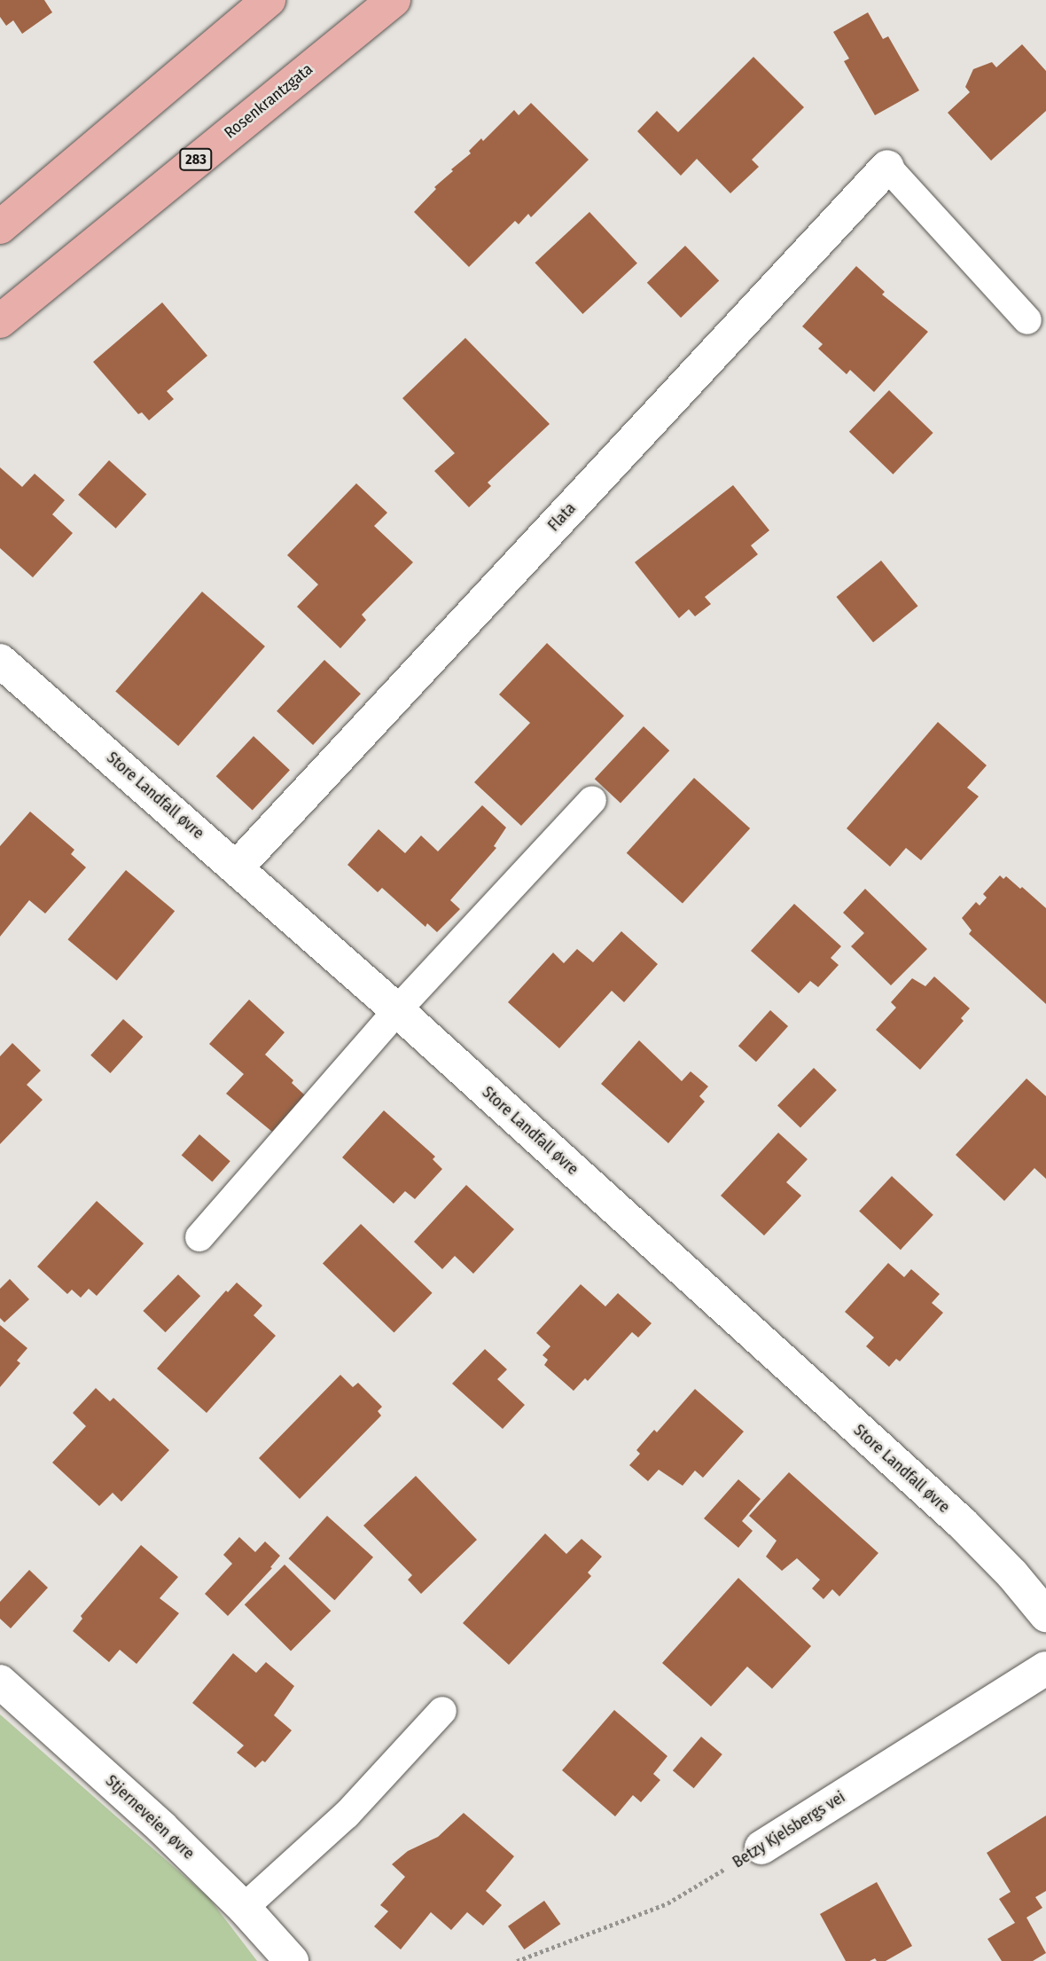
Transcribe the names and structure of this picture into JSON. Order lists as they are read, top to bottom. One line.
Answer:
{"streets":{"main road":["Rosenkrantzgata","283"],"street":["Flata","Store Landfall øvre","Stjerneveien øvre","Betzy Kjelsbergs vei"]},"crossings":[["Flata","Store Landfall øvre"]]}
